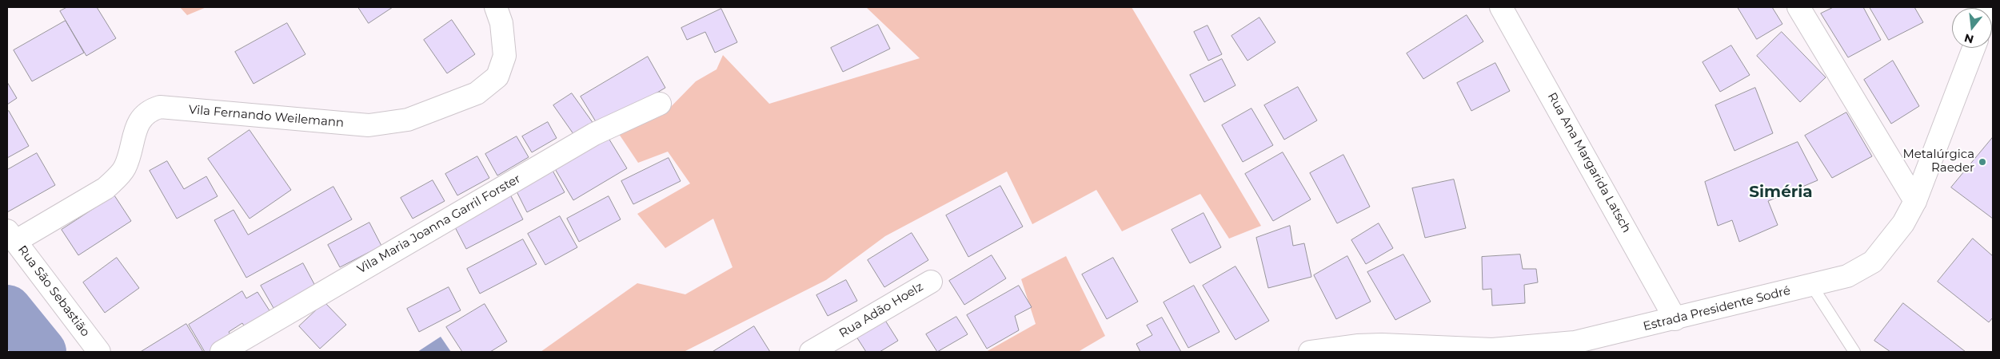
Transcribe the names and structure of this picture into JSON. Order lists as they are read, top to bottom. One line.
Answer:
{"streets":{"street":["Vila Fernando Weilemann","Rua Ana Margarida Latsch","Vila Maria Joanna Garril Forster","Rua São Sebastião","Estrada Presidente Sodré","Rua Adão Hoelz"]},"crossings":[["Vila Fernando Weilemann","Rua São Sebastião"],["Rua Ana Margarida Latsch","Estrada Presidente Sodré"]],"districts":["Siméria"],"places":["Metalúrgica Raeder"],"north":"bottom"}
